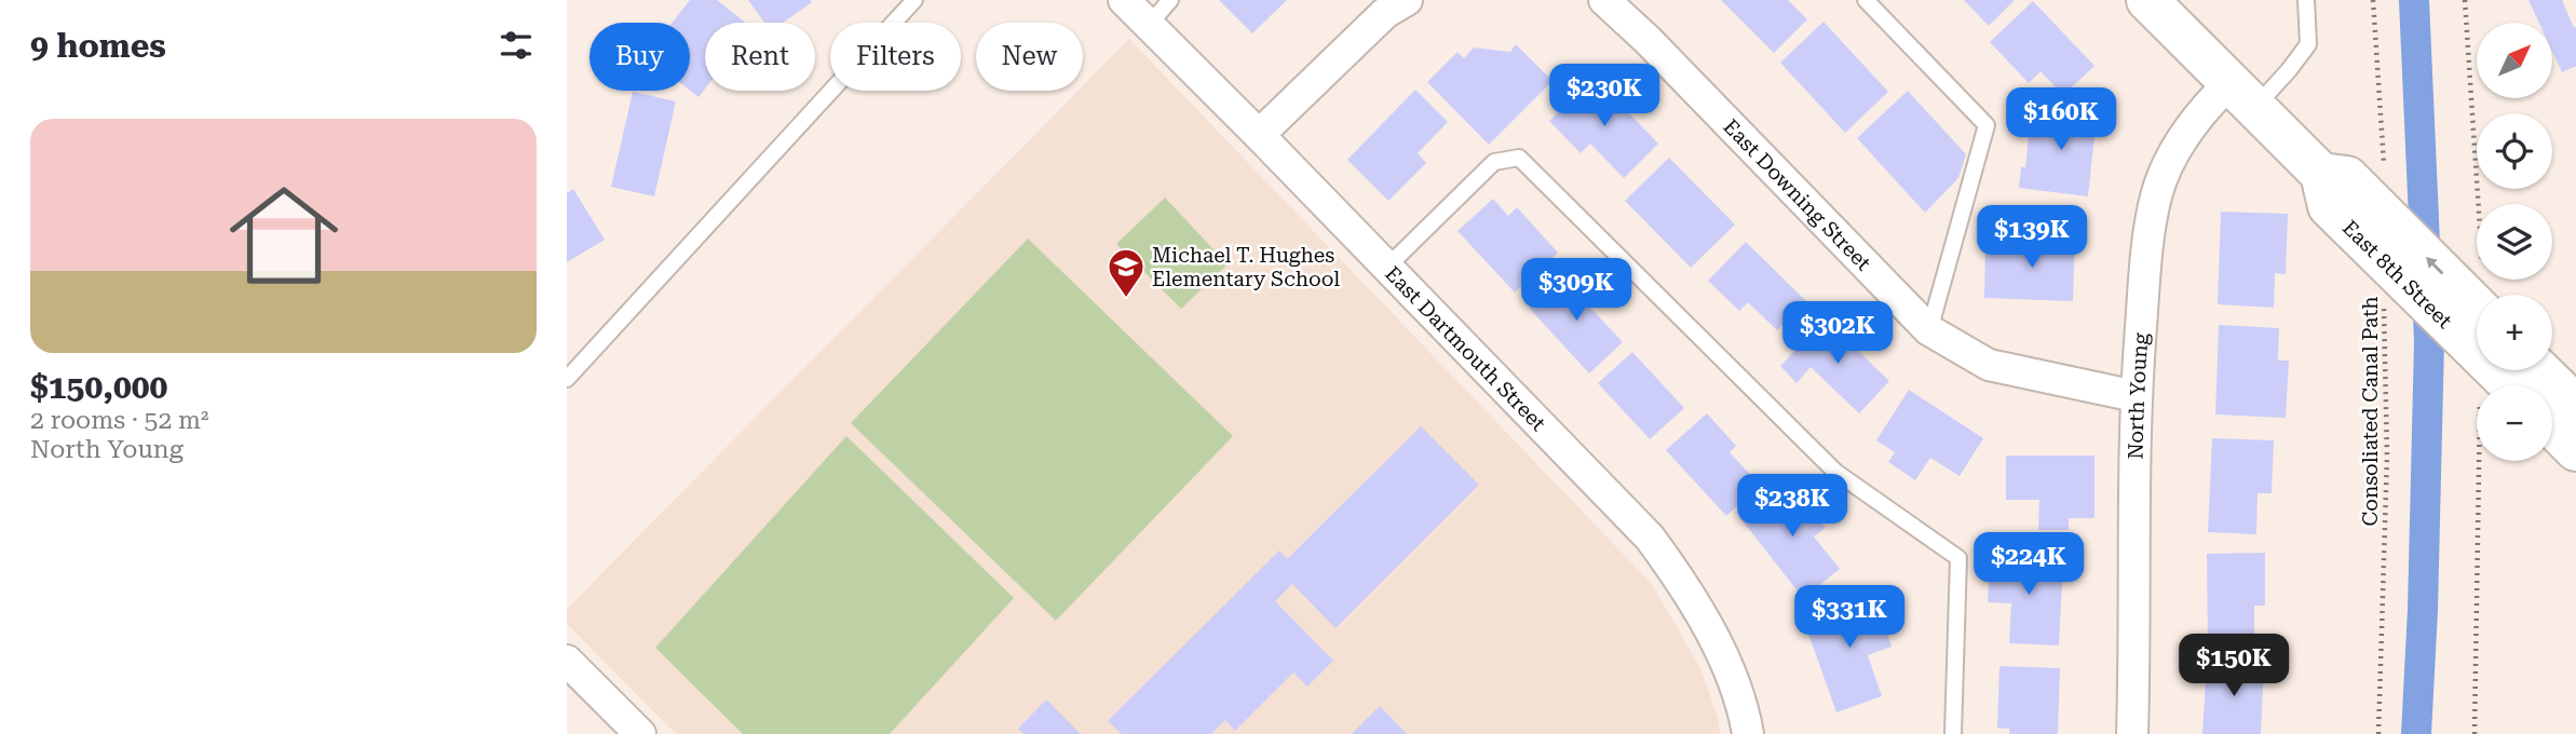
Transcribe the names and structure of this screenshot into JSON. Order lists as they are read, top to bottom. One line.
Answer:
{"streets":{"street":["East Downing Street","East 8th Street","East Dartmouth Street","North Young"],"path":["Consoliated Canal Path"]},"crossings":[["East Downing Street","North Young"],["East 8th Street","North Young"],["East 8th Street","Consoliated Canal Path"]],"places":{"school or university":["Michael T. Hughes Elementary School"]},"north":"top right","page":{"heading":"9 homes","map_buttons":["+","−"],"chip":["Buy","Rent","Filters","New"],"price":["$230K","$160K","$139K","$309K","$302K","$238K","$224K","$331K","$150K"],"list":[{"name":"$150,000","note":"2 rooms · 52 m² · North Young"}]}}
